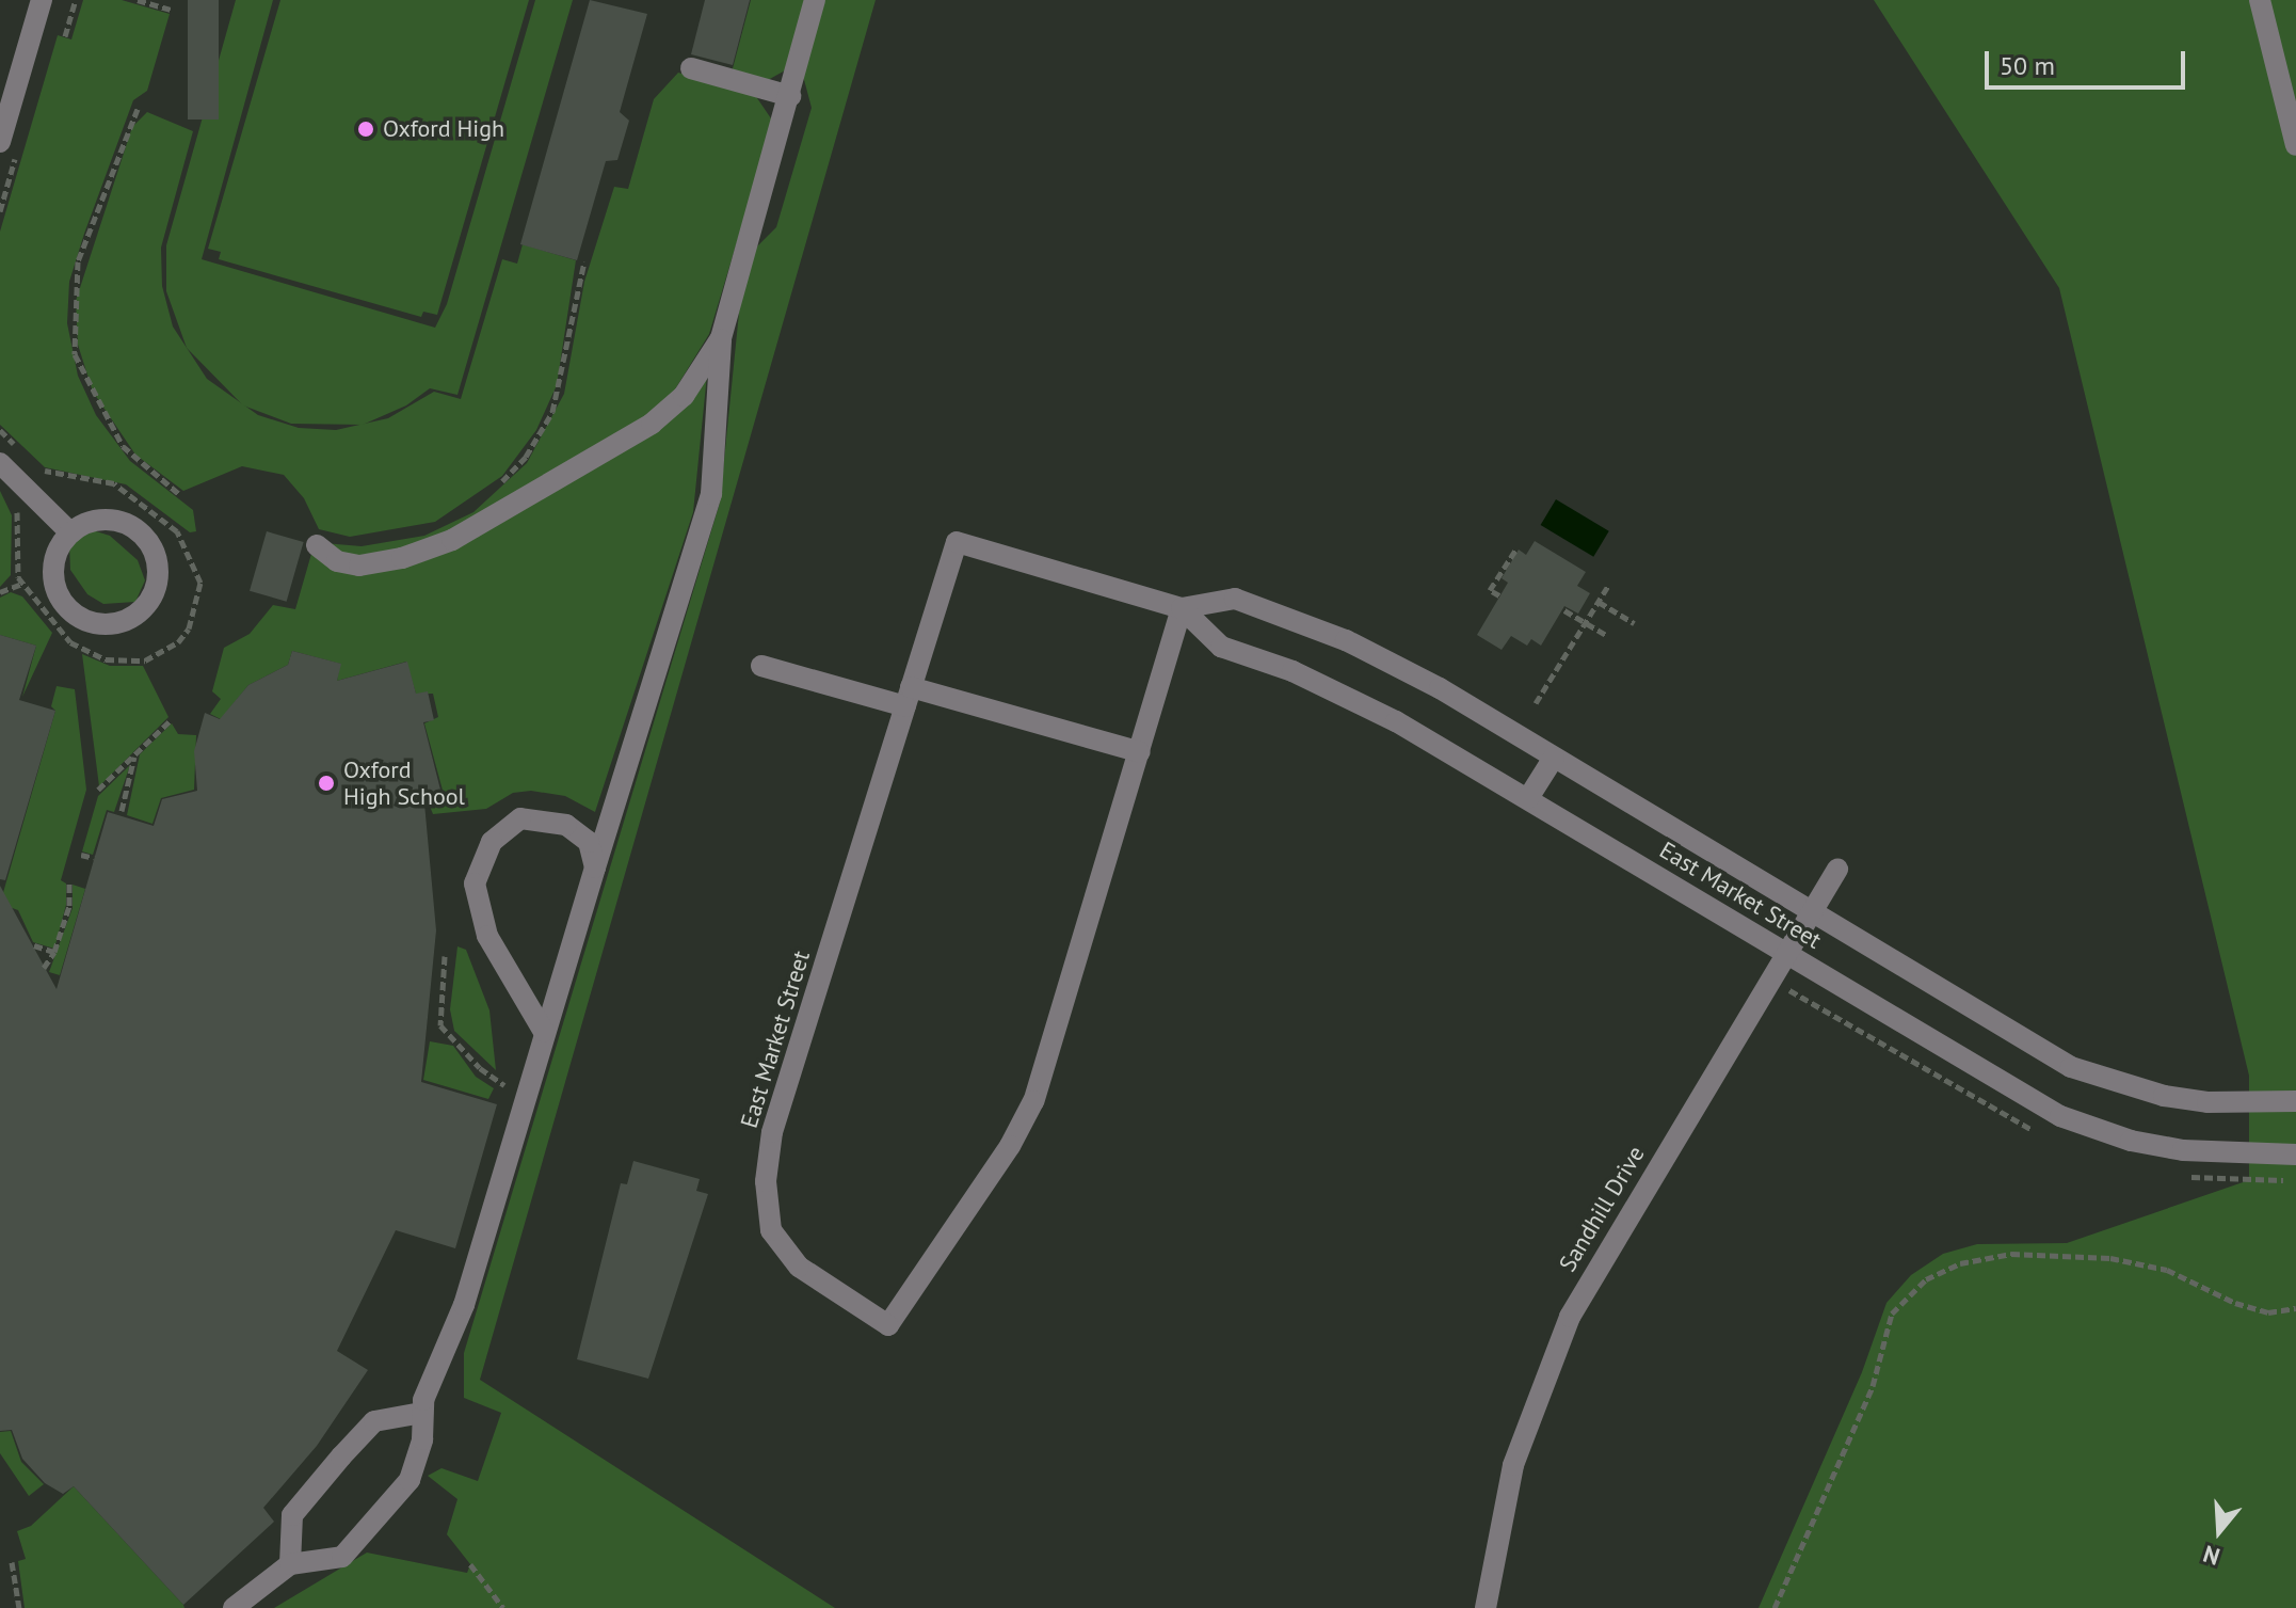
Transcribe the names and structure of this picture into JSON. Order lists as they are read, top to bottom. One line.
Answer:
{"streets":{"street":["East Market Street","Sandhill Drive"]},"crossings":[["East Market Street","Sandhill Drive"]],"places":["Oxford High","Oxford High School"],"scale_bar":"50 m","north":"bottom"}
